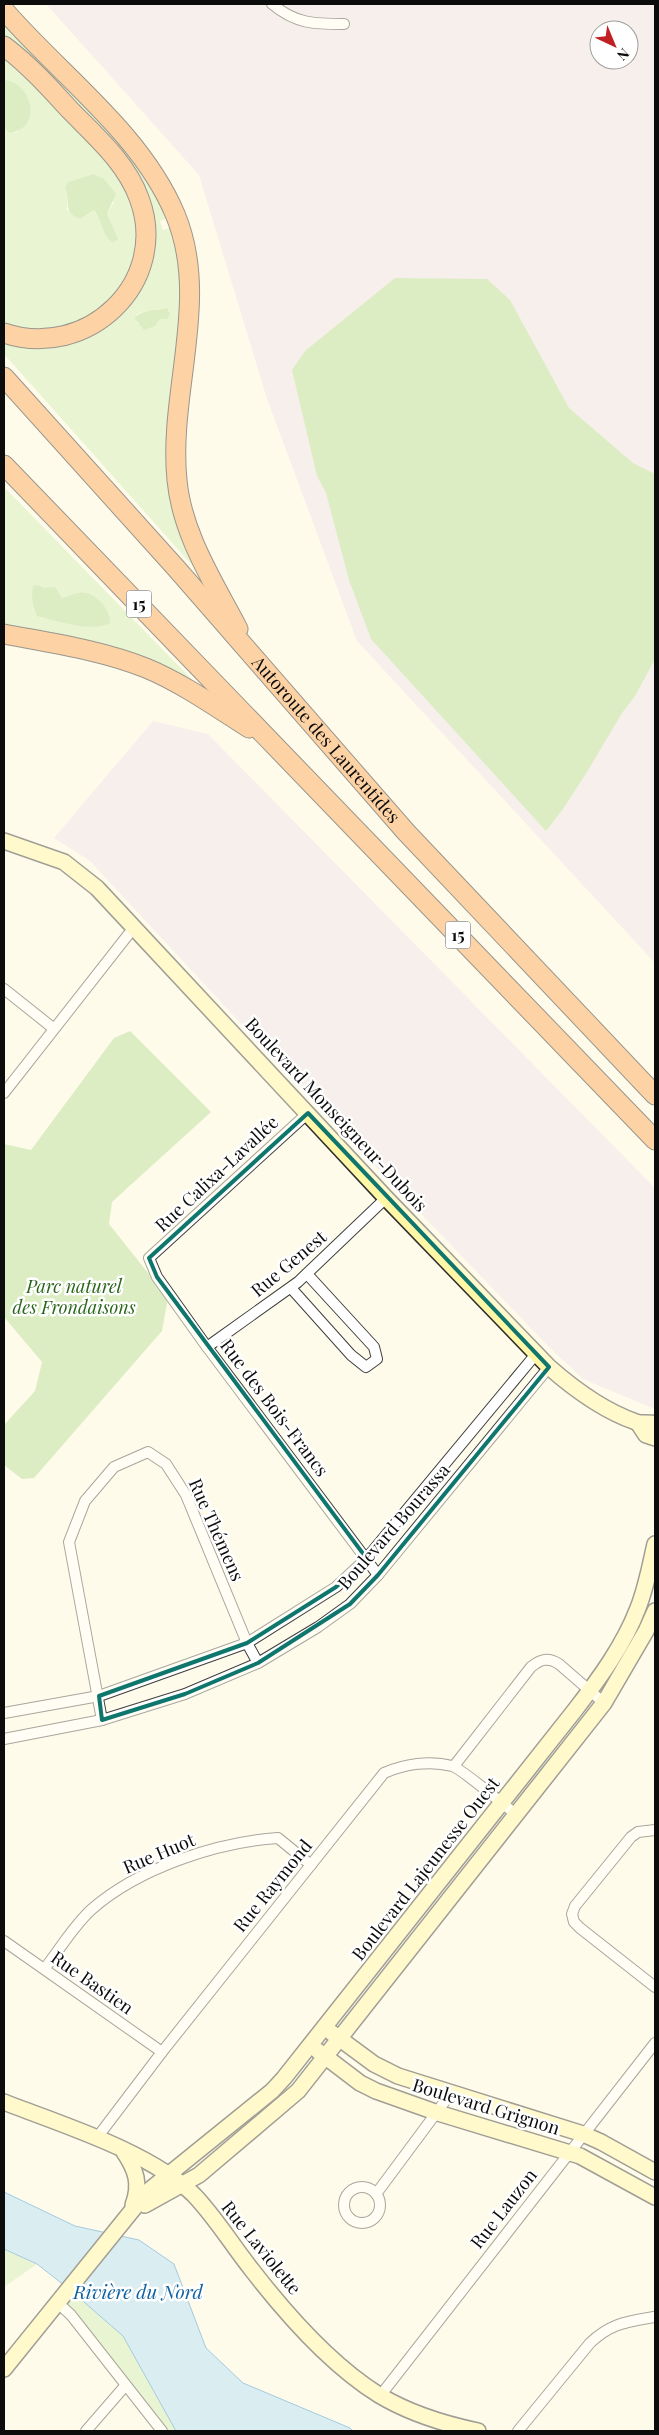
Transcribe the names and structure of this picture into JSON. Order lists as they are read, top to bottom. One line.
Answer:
{"streets":{"highway":["15","Autoroute des Laurentides"],"street":["Boulevard Monseigneur-Dubois","Rue Calixa-Lavallée","Rue Genest","Rue des Bois-Francs","Boulevard Bourassa","Rue Thémens","Rue Huot","Boulevard Lajeunesse Ouest","Rue Raymond","Rue Bastien","Boulevard Grignon","Rue Lauzon","Rue Laviolette"]},"crossings":[["Boulevard Monseigneur-Dubois","Rue Calixa-Lavallée"],["Boulevard Monseigneur-Dubois","Rue Genest"],["Boulevard Monseigneur-Dubois","Boulevard Bourassa"],["Rue Calixa-Lavallée","Rue des Bois-Francs"],["Rue Genest","Rue des Bois-Francs"],["Rue des Bois-Francs","Boulevard Bourassa"],["Boulevard Bourassa","Rue Thémens"],["Rue Huot","Rue Raymond"],["Rue Huot","Rue Bastien"],["Boulevard Lajeunesse Ouest","Boulevard Grignon"],["Boulevard Lajeunesse Ouest","Rue Laviolette"],["Rue Raymond","Rue Bastien"],["Rue Raymond","Rue Laviolette"],["Boulevard Grignon","Rue Lauzon"],["Rue Lauzon","Rue Laviolette"]],"water":["Rivière du Nord"],"parks":["Parc naturel des Frondaisons"],"north":"bottom right"}
